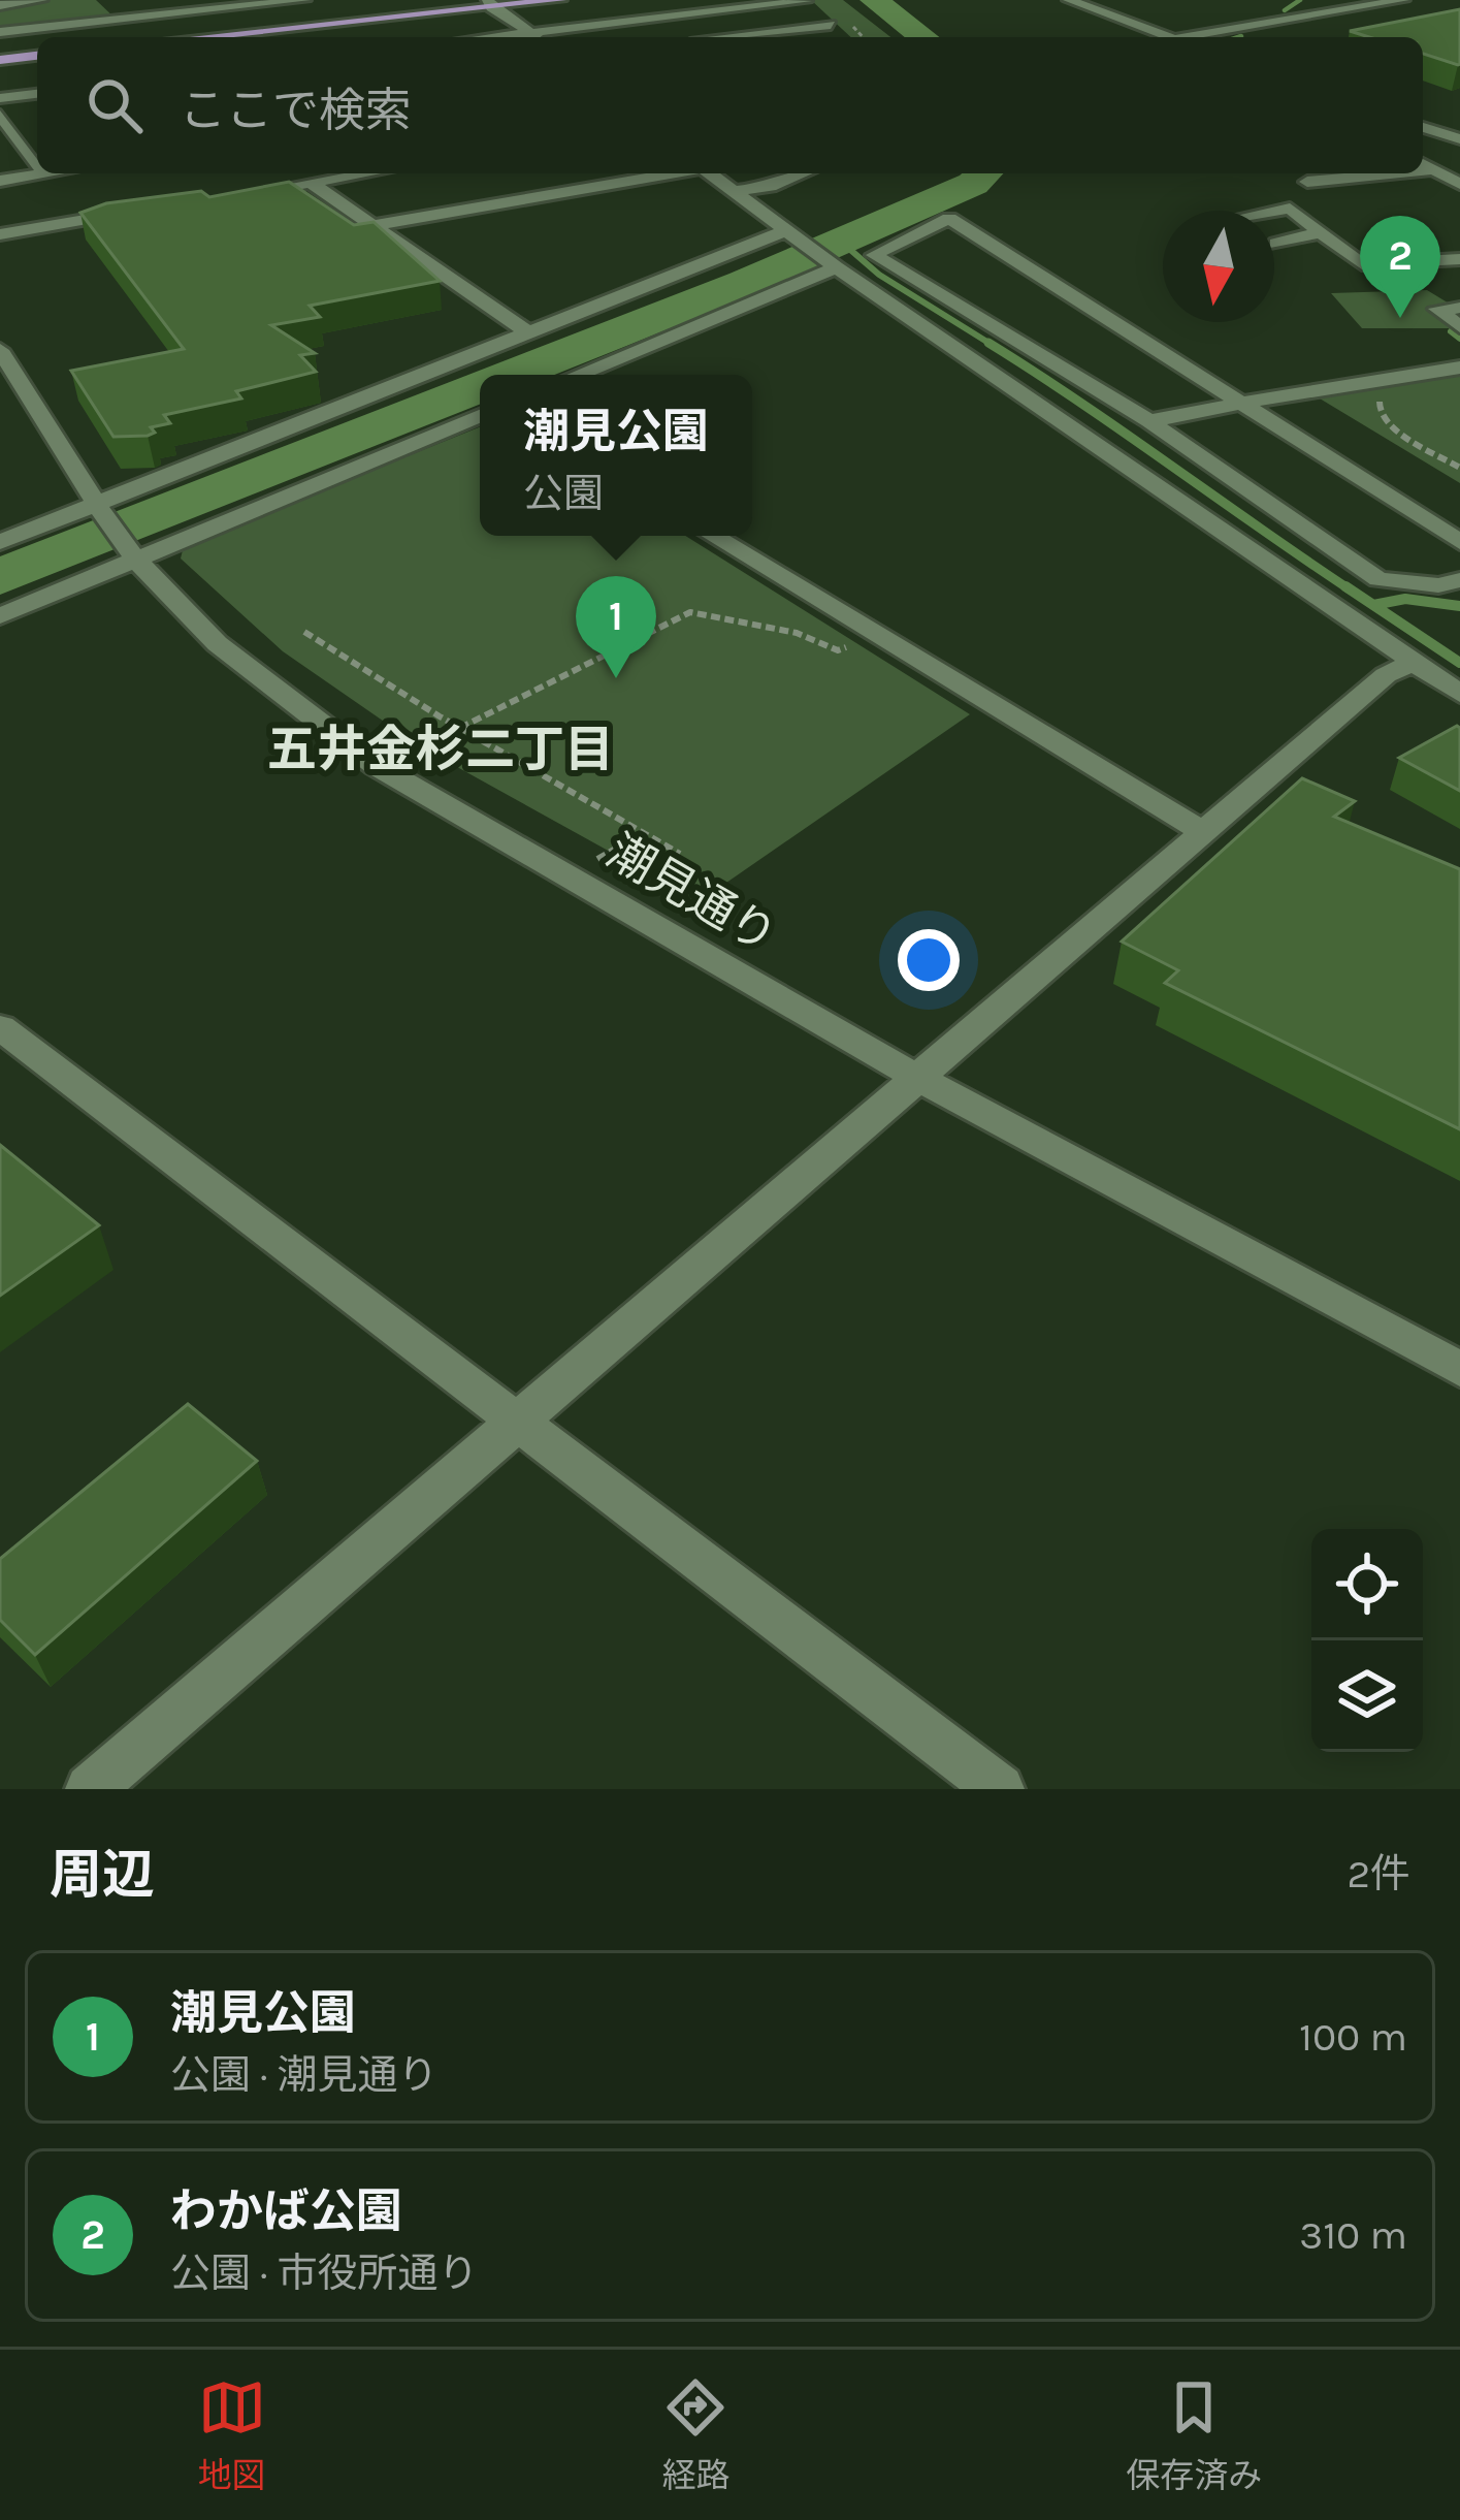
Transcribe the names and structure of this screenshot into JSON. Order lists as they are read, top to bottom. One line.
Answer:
{"streets":{"street":["潮見通り"]},"districts":["五井金杉二丁目"],"north":"bottom","page":{"search":"ここで検索","pins":["2","1"],"popup":["潮見公園","公園"],"heading":["周辺","2件"],"list":[{"mark":"1","name":"潮見公園","note":"公園 · 潮見通り","value":"100 m"},{"mark":"2","name":"わかば公園","note":"公園 · 市役所通り","value":"310 m"}],"nav":["地図","経路","保存済み"]}}
